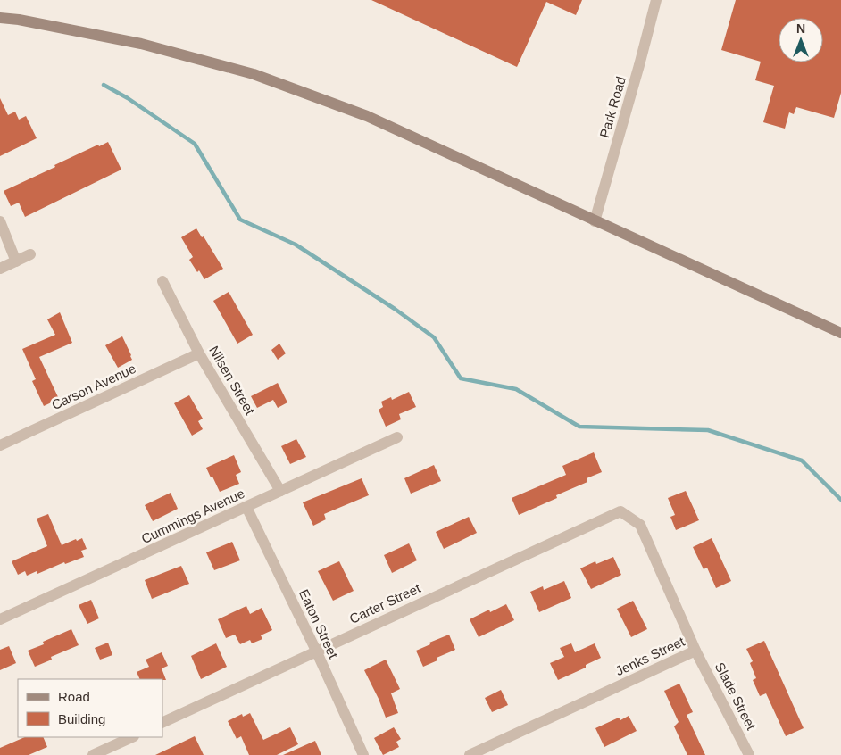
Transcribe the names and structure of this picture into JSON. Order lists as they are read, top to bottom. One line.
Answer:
{"streets":{"street":["Park Road","Nilsen Street","Carson Avenue","Cummings Avenue","Carter Street","Eaton Street","Jenks Street","Slade Street"]},"crossings":[["Nilsen Street","Carson Avenue"],["Nilsen Street","Cummings Avenue"],["Cummings Avenue","Eaton Street"],["Carter Street","Eaton Street"],["Carter Street","Jenks Street"],["Jenks Street","Slade Street"]],"legend":["Road","Building"],"north":"top"}
